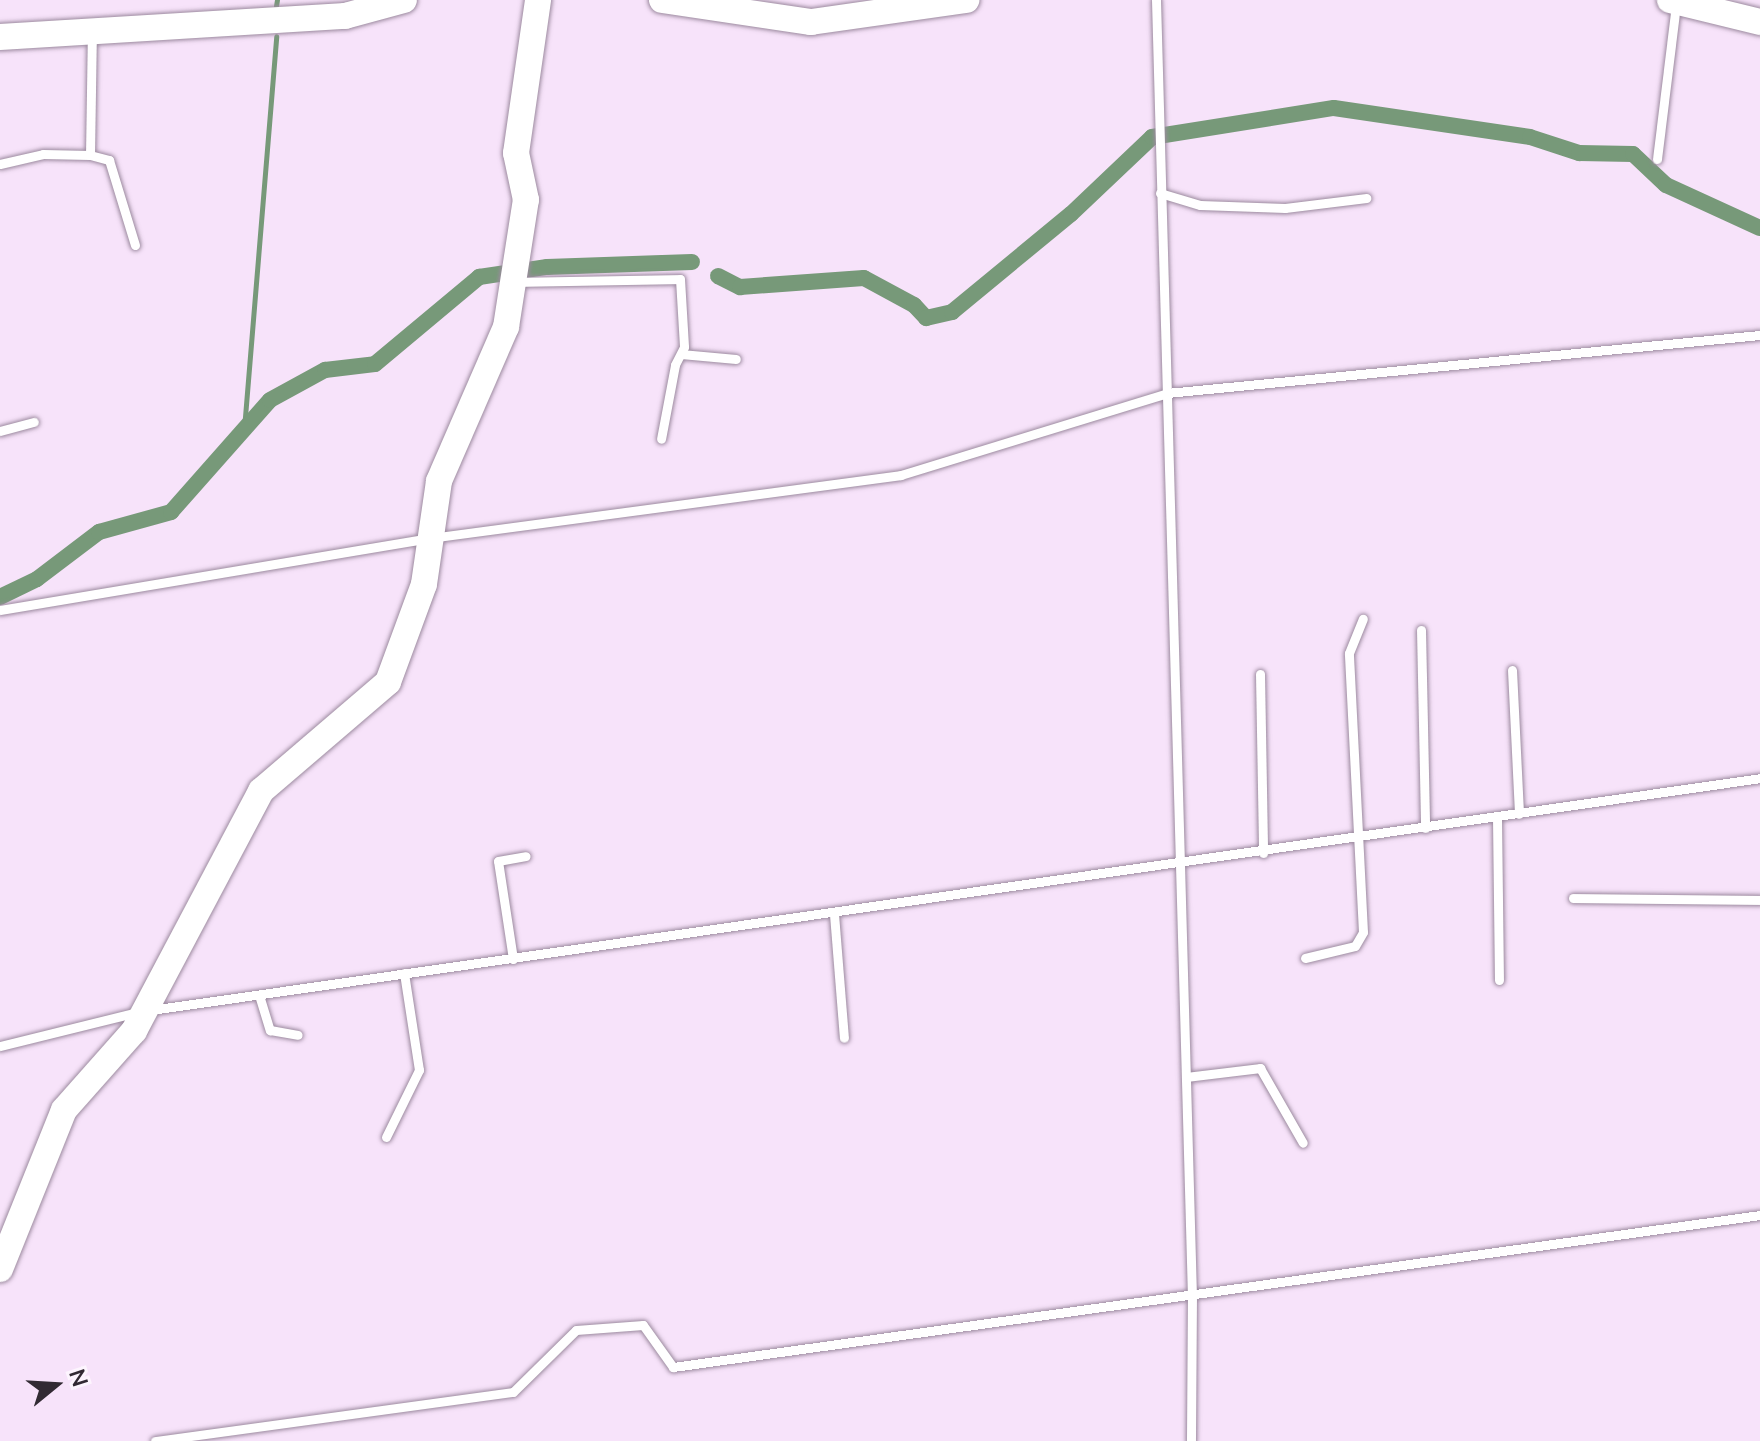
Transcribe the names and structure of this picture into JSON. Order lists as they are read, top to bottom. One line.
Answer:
{"north":"right"}
